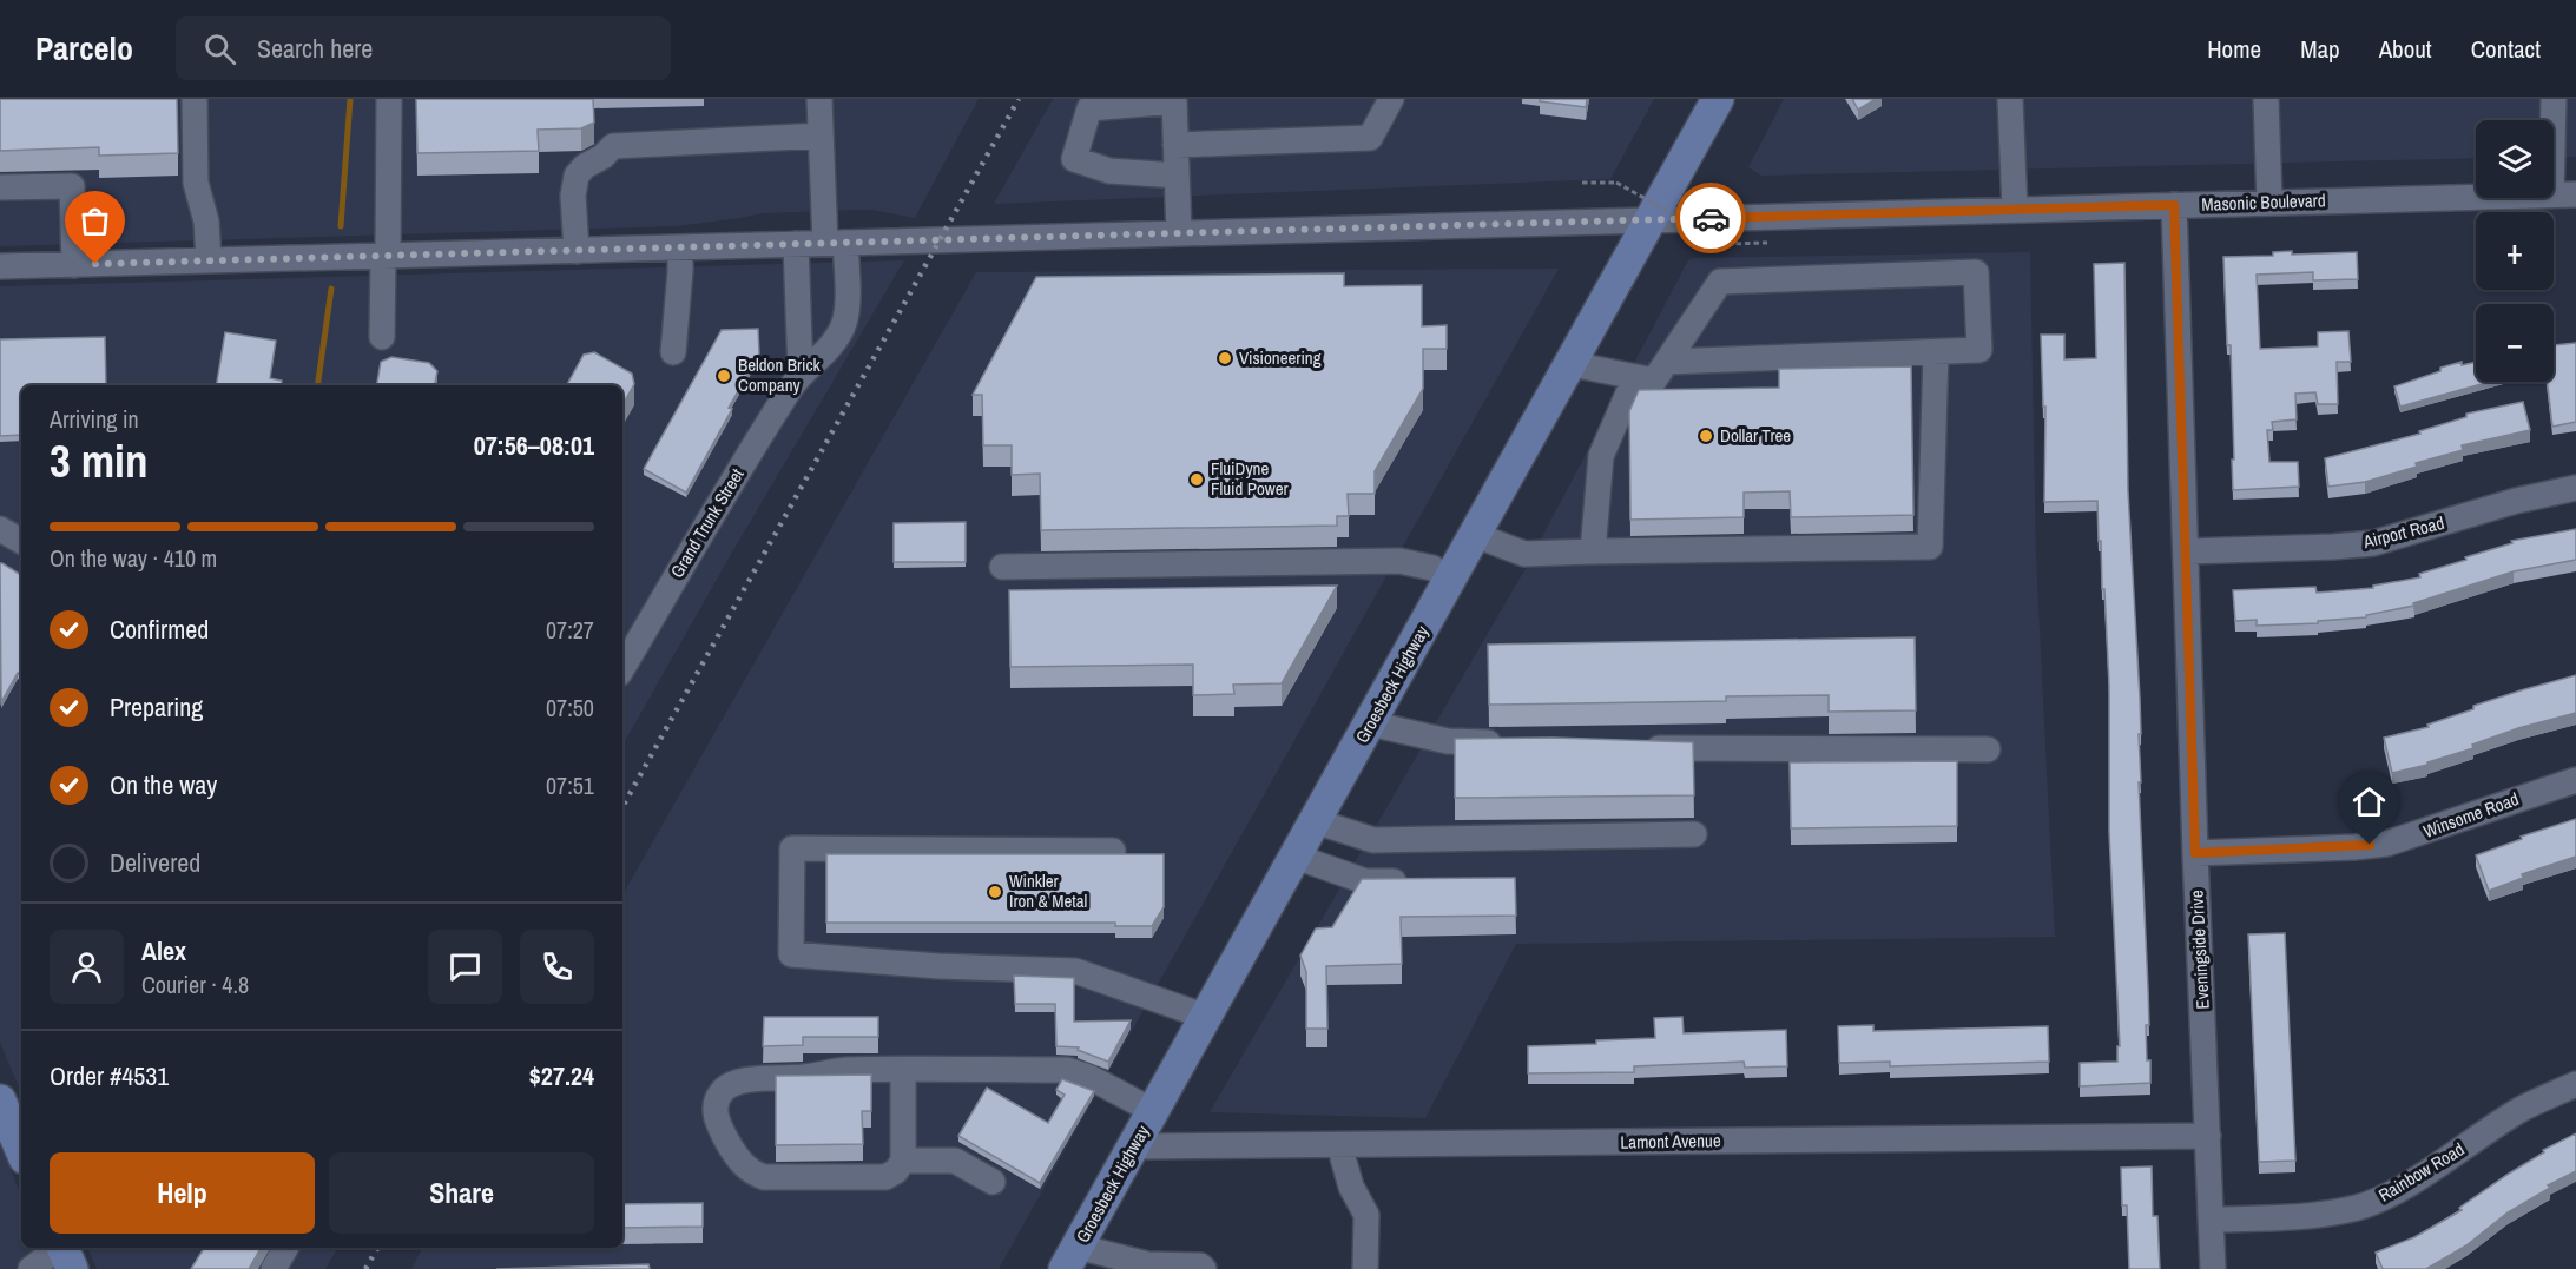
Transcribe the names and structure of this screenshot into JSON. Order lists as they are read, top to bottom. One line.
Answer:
{"streets":{"main road":["Groesbeck Highway"],"street":["Masonic Boulevard","Grand Trunk Street","Airport Road","Winsome Road","Eveningside Drive","Lamont Avenue","Rainbow Road"]},"crossings":[["Masonic Boulevard","Grand Trunk Street"],["Masonic Boulevard","Groesbeck Highway"],["Masonic Boulevard","Eveningside Drive"],["Airport Road","Eveningside Drive"],["Groesbeck Highway","Lamont Avenue"],["Winsome Road","Eveningside Drive"],["Eveningside Drive","Lamont Avenue"],["Eveningside Drive","Rainbow Road"]],"places":["Visioneering","Beldon Brick Company","Dollar Tree","FluiDyne Fluid Power","Winkler Iron & Metal"],"page":{"header":"Parcelo","search":"Search here","nav":["Home","Map","About","Contact"],"map_buttons":["+","−"],"heading":["3 min","Arriving in","07:56–08:01"],"panel":["Alex","Courier · 4.8","Order #4531","$27.24"],"bar":"On the way · 410 m","list":[["Confirmed","07:27"],["Preparing","07:50"],["On the way","07:51"],"Delivered"],"buttons":["Help","Share"]}}
